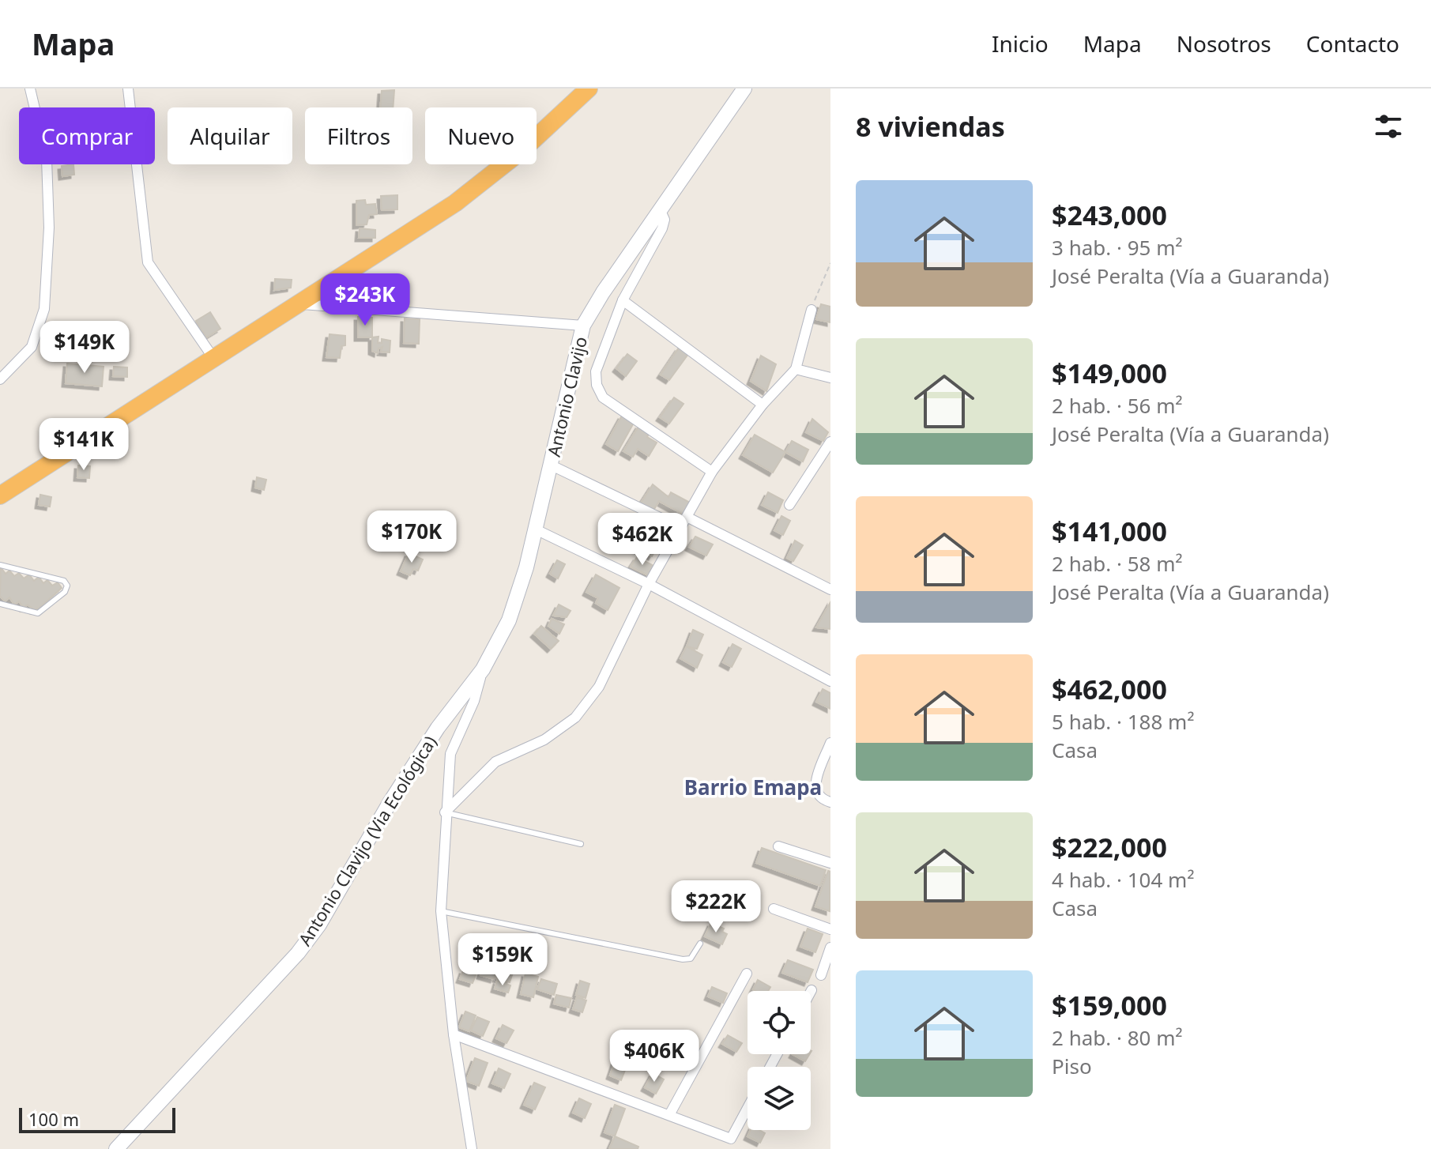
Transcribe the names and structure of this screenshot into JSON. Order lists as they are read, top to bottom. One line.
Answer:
{"streets":{"main road":["Antonio Clavijo","Antonio Clavijo (Via Ecológica)"]},"crossings":[["Antonio Clavijo","Antonio Clavijo (Via Ecológica)"]],"districts":["Barrio Emapa"],"scale_bar":"100 m","page":{"header":"Mapa","nav":["Inicio","Mapa","Nosotros","Contacto"],"heading":"8 viviendas","chip":["Comprar","Alquilar","Filtros","Nuevo"],"list":[{"name":"$243,000","note":"3 hab. · 95 m² · José Peralta (Vía a Guaranda)"},{"name":"$149,000","note":"2 hab. · 56 m² · José Peralta (Vía a Guaranda)"},{"name":"$141,000","note":"2 hab. · 58 m² · José Peralta (Vía a Guaranda)"},{"name":"$462,000","note":"5 hab. · 188 m² · Casa"},{"name":"$222,000","note":"4 hab. · 104 m² · Casa"},{"name":"$159,000","note":"2 hab. · 80 m² · Piso"}],"price":["$243K","$149K","$141K","$170K","$462K","$222K","$159K","$406K"],"scale":"100 m"}}
